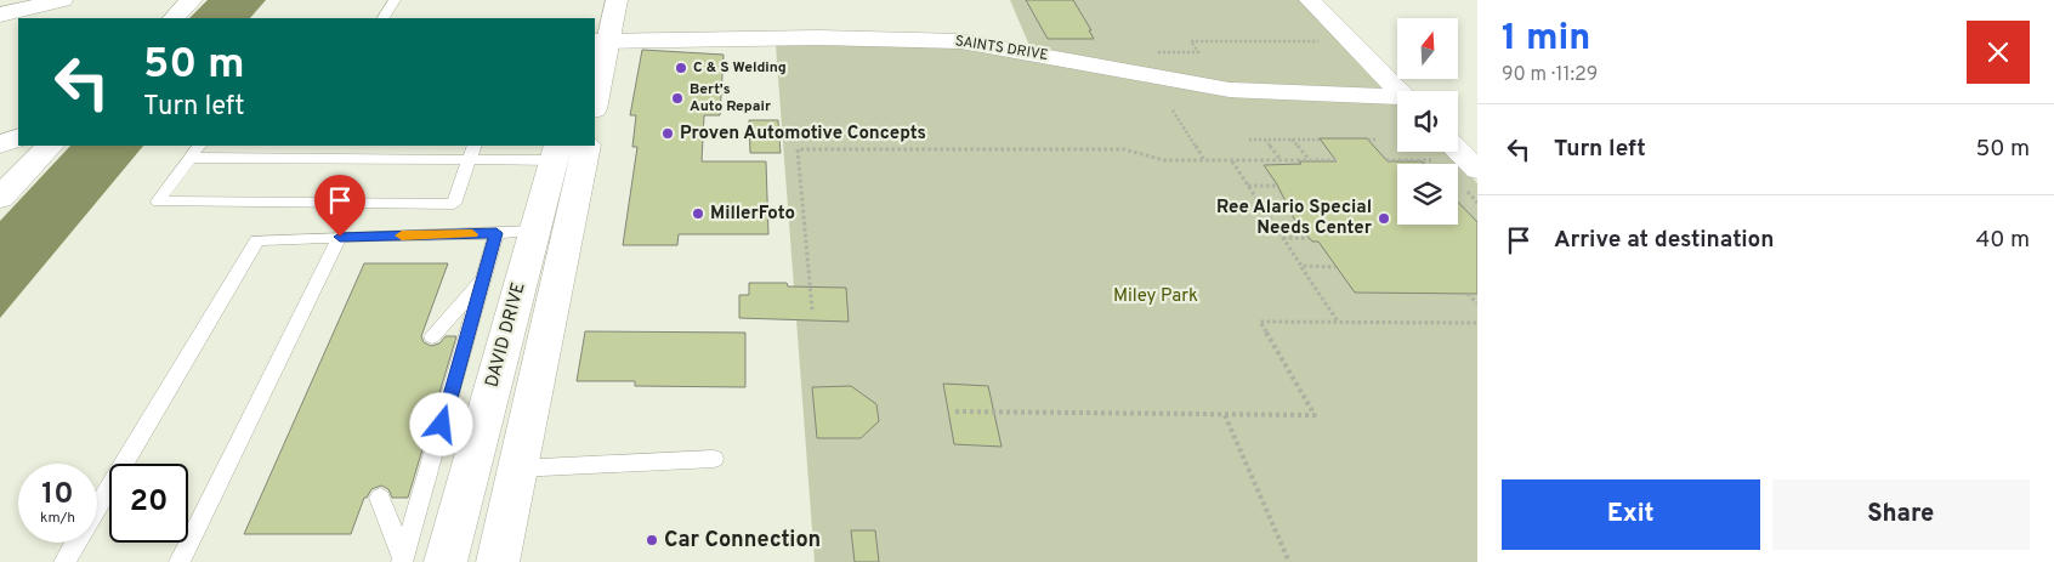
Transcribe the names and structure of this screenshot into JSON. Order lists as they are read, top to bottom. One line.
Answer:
{"streets":{"street":["SAINTS DRIVE","DAVID DRIVE"]},"parks":["Miley Park"],"places":["C & S Welding","Bert's Auto Repair","Proven Automotive Concepts","MillerFoto","Ree Alario Special Needs Center","Car Connection"],"north":"top","page":{"heading":["1 min","90 m · 11:29"],"turn":["50 m","Turn left"],"list":[{"name":"Turn left","value":"50 m"},{"name":"Arrive at destination","value":"40 m"}],"speed":"10 km/h","limit":"20","buttons":["Exit","Share"]}}
